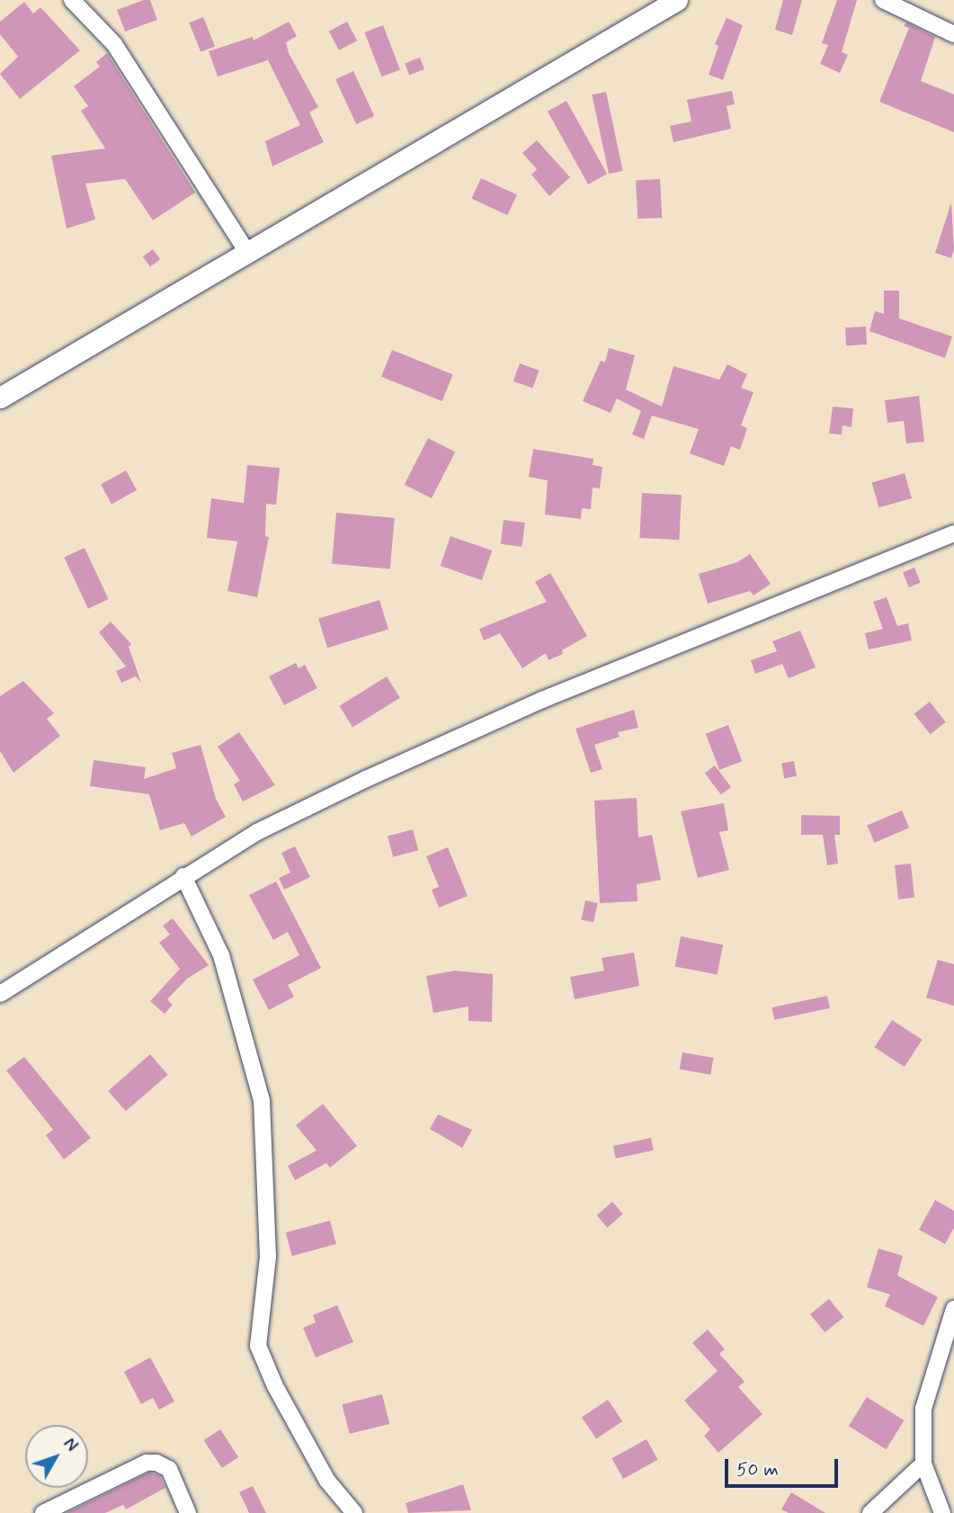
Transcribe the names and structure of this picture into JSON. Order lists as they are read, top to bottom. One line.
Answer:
{"scale_bar":"50 m","north":"top right"}
